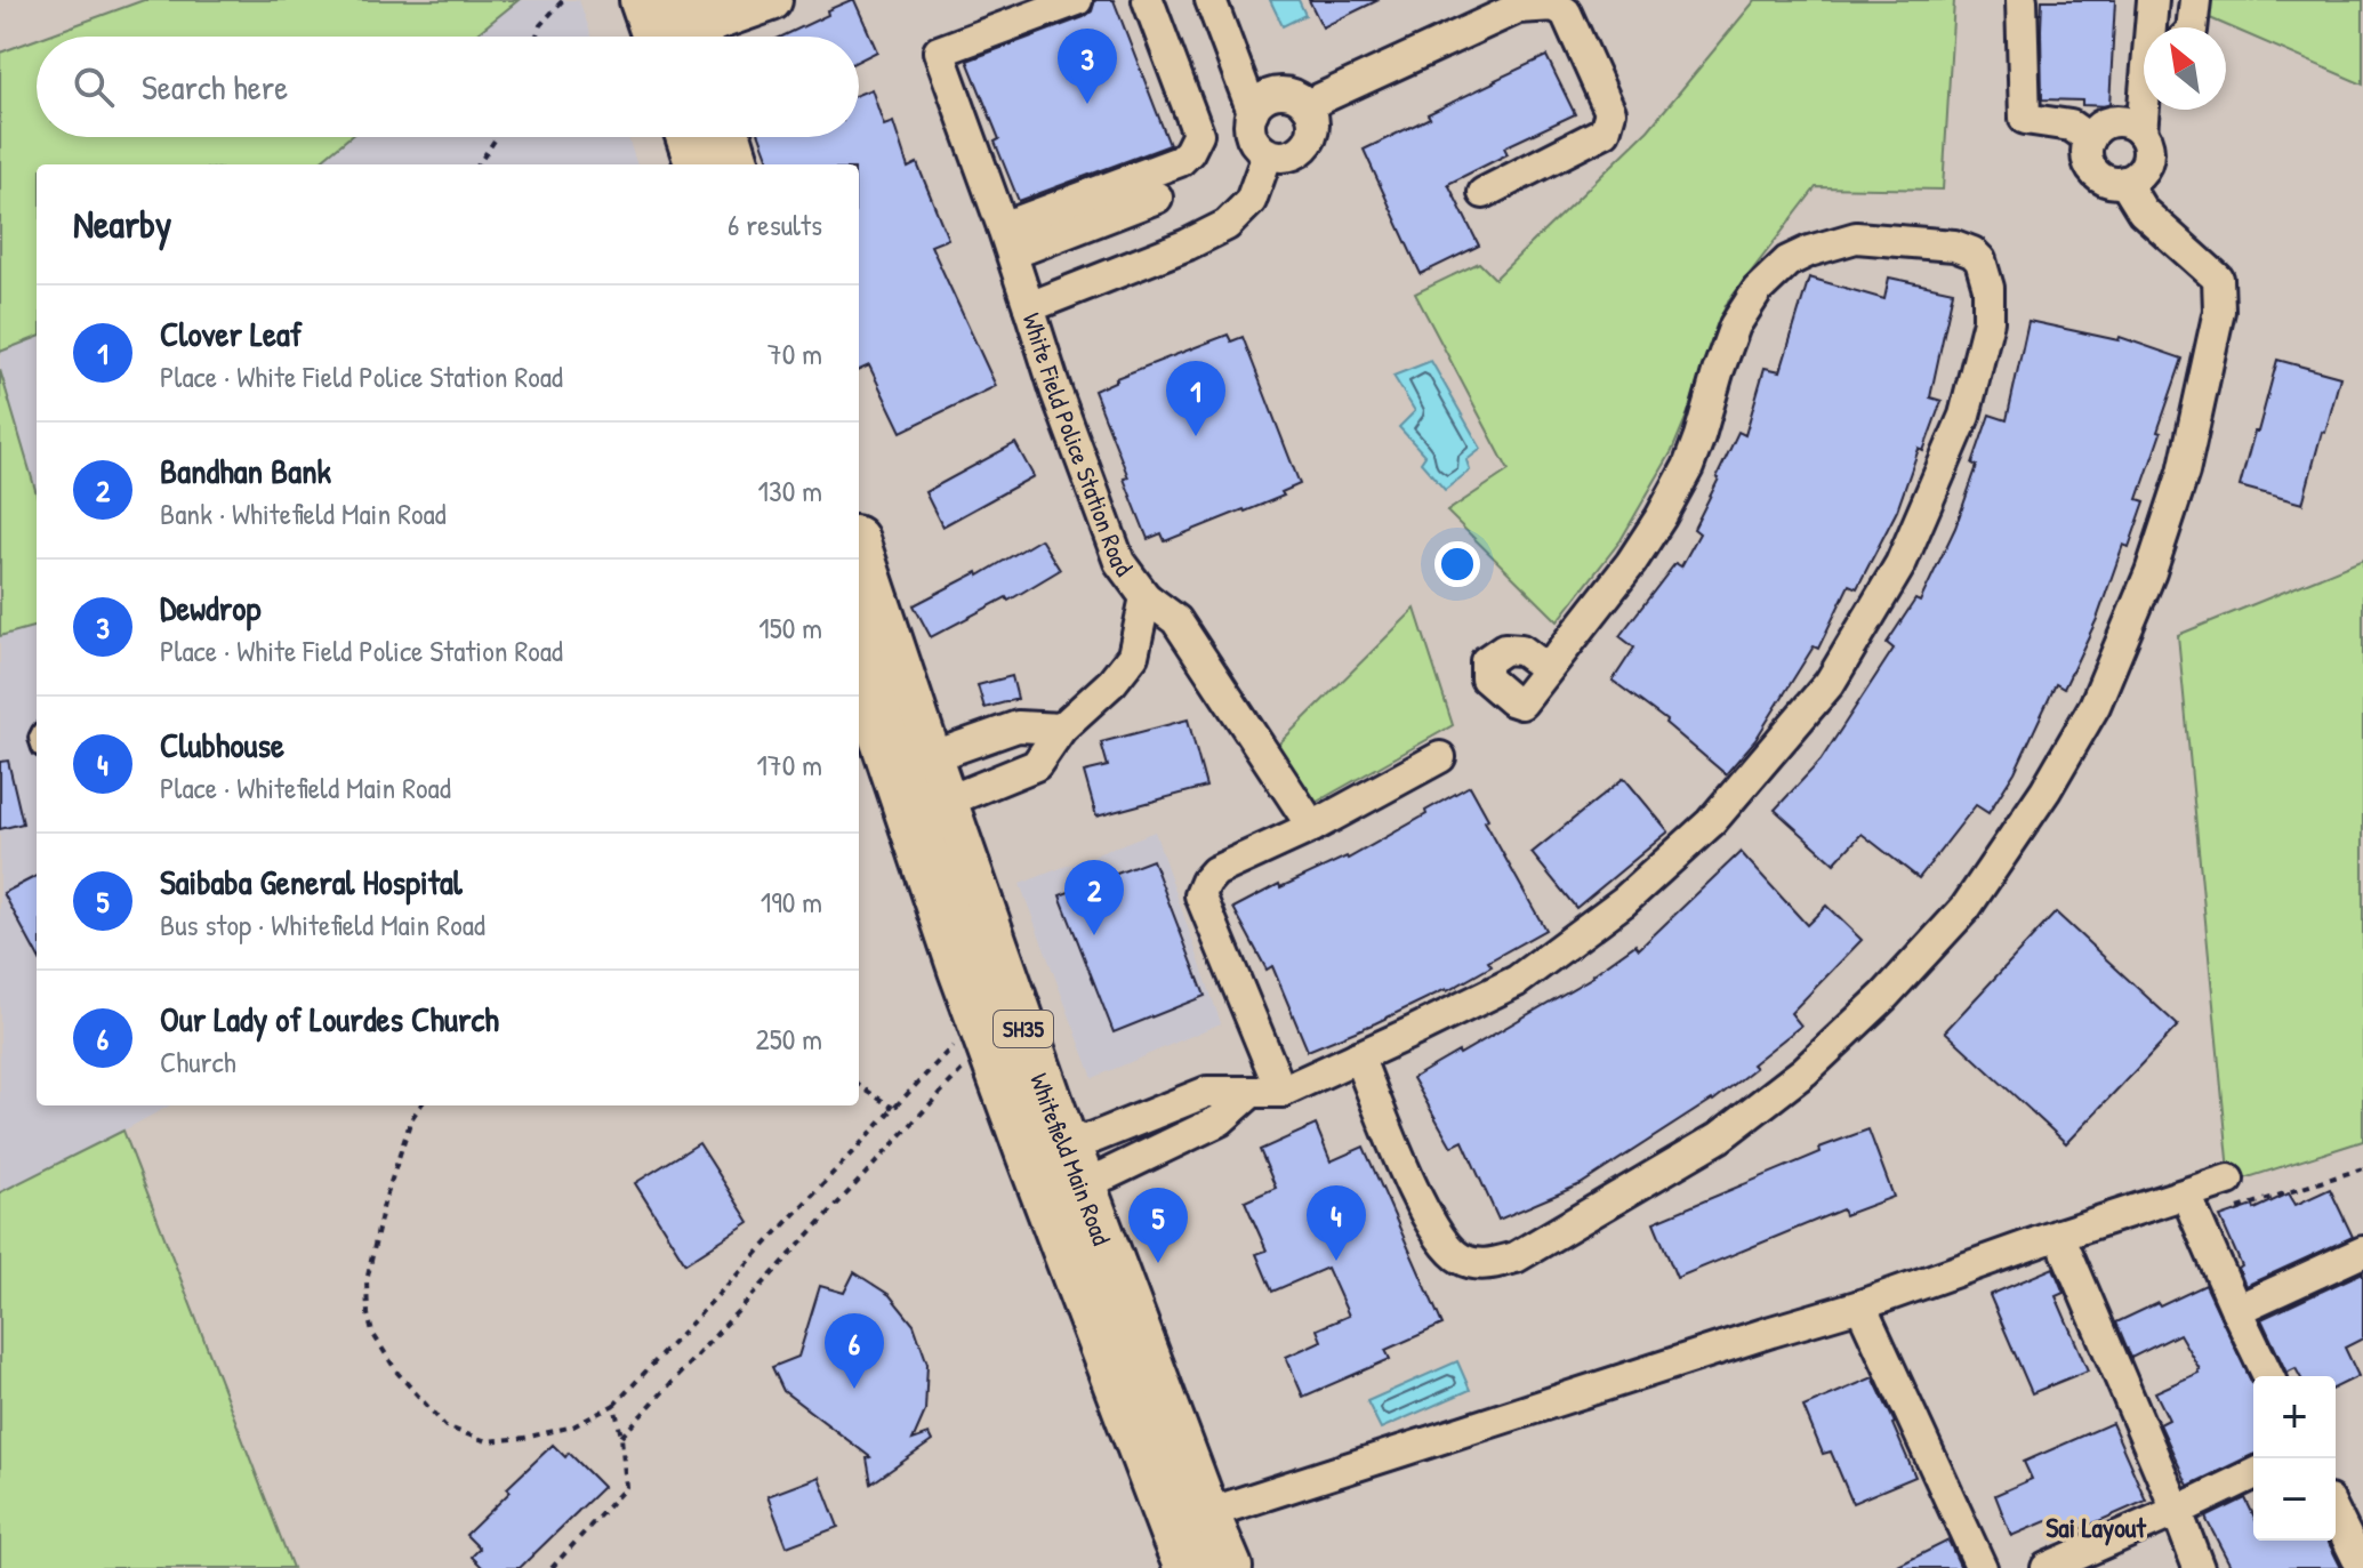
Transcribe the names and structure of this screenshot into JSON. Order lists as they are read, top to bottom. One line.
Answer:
{"streets":{"main road":["SH35","Whitefield Main Road"],"street":["White Field Police Station Road"]},"crossings":[["White Field Police Station Road","Whitefield Main Road"]],"districts":["Sai Layout"],"north":"top left","page":{"pins":["3","1","2","4","5","6"],"search":"Search here","heading":["Nearby","6 results"],"list":[{"mark":"1","name":"Clover Leaf","note":"Place · White Field Police Station Road","value":"70 m"},{"mark":"2","name":"Bandhan Bank","note":"Bank · Whitefield Main Road","value":"130 m"},{"mark":"3","name":"Dewdrop","note":"Place · White Field Police Station Road","value":"150 m"},{"mark":"4","name":"Clubhouse","note":"Place · Whitefield Main Road","value":"170 m"},{"mark":"5","name":"Saibaba General Hospital","note":"Bus stop · Whitefield Main Road","value":"190 m"},{"mark":"6","name":"Our Lady of Lourdes Church","note":"Church","value":"250 m"}],"map_buttons":["+","−"]}}
